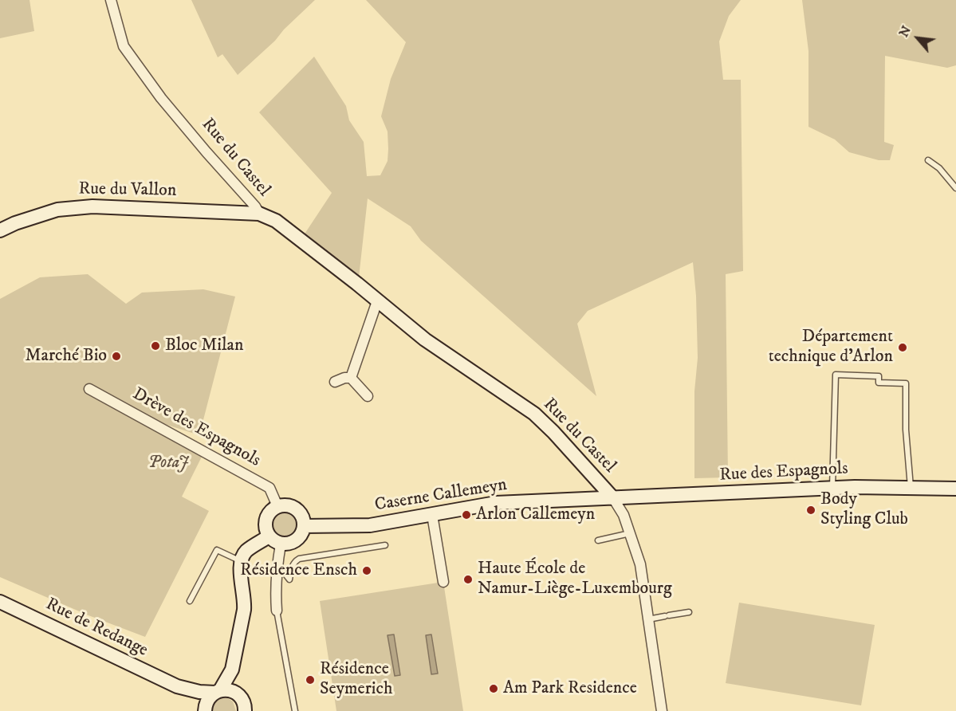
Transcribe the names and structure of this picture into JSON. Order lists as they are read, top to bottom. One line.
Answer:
{"streets":{"street":["Rue du Castel","Rue du Vallon","Drève des Espagnols","Rue des Espagnols","Caserne Callemeyn","Rue de Redange"]},"crossings":[["Rue du Castel","Rue du Vallon"],["Rue du Castel","Rue des Espagnols"],["Rue du Castel","Caserne Callemeyn"],["Drève des Espagnols","Caserne Callemeyn"],["Rue des Espagnols","Caserne Callemeyn"]],"parks":["PotaJ"],"places":["Bloc Milan","Département technique d'Arlon","Marché Bio","Body Styling Club","Arlon Callemeyn","Résidence Ensch","Haute École de Namur-Liège-Luxembourg","Résidence Seymerich","Am Park Residence"],"north":"top left"}
